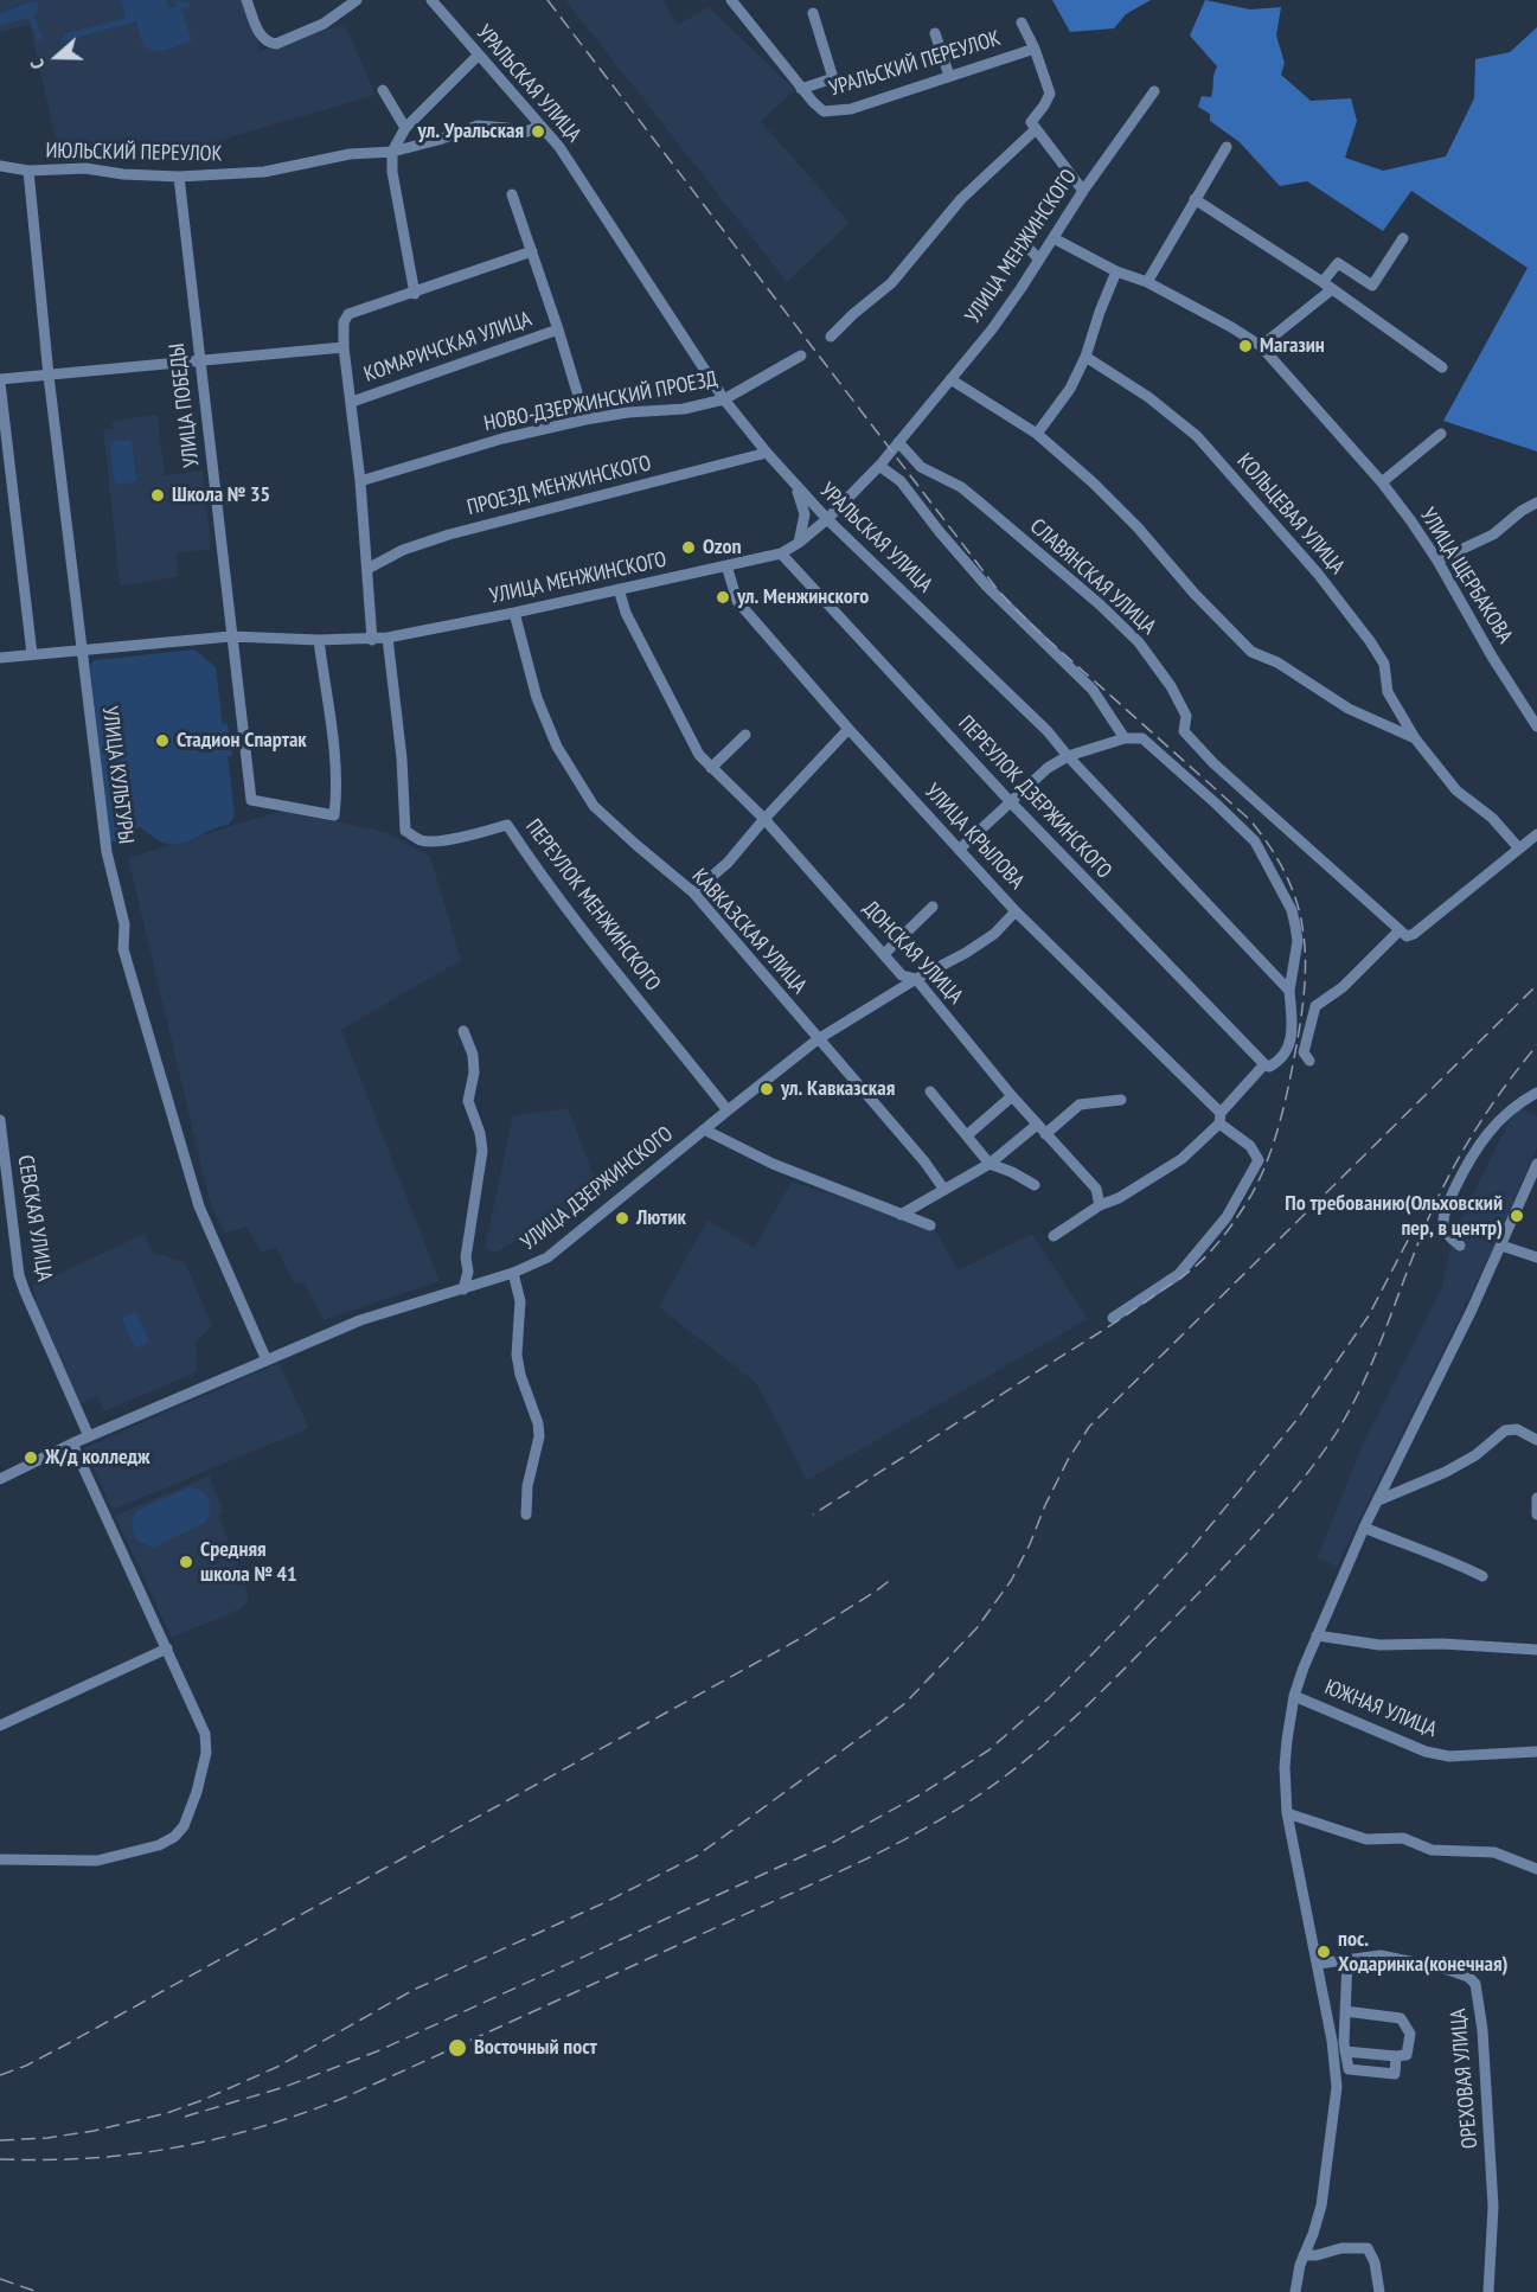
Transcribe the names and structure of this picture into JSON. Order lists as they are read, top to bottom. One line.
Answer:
{"streets":{"street":["УРАЛЬСКИЙ ПЕРЕУЛОК","УРАЛЬСКАЯ УЛИЦА","ИЮЛЬСКИЙ ПЕРЕУЛОК","УЛИЦА МЕНЖИНСКОГО","КОМАРИЧСКАЯ УЛИЦА","НОВО-ДЗЕРЖИНСКИЙ ПРОЕЗД","УЛИЦА ПОБЕДЫ","ПРОЕЗД МЕНЖИНСКОГО","КОЛЬЦЕВАЯ УЛИЦА","УЛИЦА ЩЕРБАКОВА","СЛАВЯНСКАЯ УЛИЦА","УЛИЦА КУЛЬТУРЫ","ПЕРЕУЛОК ДЗЕРЖИНСКОГО","УЛИЦА КРЫЛОВА","ПЕРЕУЛОК МЕНЖИНСКОГО","КАВКАЗСКАЯ УЛИЦА","ДОНСКАЯ УЛИЦА","УЛИЦА ДЗЕРЖИНСКОГО","СЕВСКАЯ УЛИЦА","ЮЖНАЯ УЛИЦА","ОРЕХОВАЯ УЛИЦА"]},"crossings":[["УРАЛЬСКАЯ УЛИЦА","ИЮЛЬСКИЙ ПЕРЕУЛОК"],["УРАЛЬСКАЯ УЛИЦА","УЛИЦА МЕНЖИНСКОГО"],["УРАЛЬСКАЯ УЛИЦА","НОВО-ДЗЕРЖИНСКИЙ ПРОЕЗД"],["УРАЛЬСКАЯ УЛИЦА","ПРОЕЗД МЕНЖИНСКОГО"],["ИЮЛЬСКИЙ ПЕРЕУЛОК","УЛИЦА ПОБЕДЫ"],["ИЮЛЬСКИЙ ПЕРЕУЛОК","УЛИЦА КУЛЬТУРЫ"],["УЛИЦА МЕНЖИНСКОГО","УЛИЦА ПОБЕДЫ"],["УЛИЦА МЕНЖИНСКОГО","КОЛЬЦЕВАЯ УЛИЦА"],["УЛИЦА МЕНЖИНСКОГО","УЛИЦА ЩЕРБАКОВА"],["УЛИЦА МЕНЖИНСКОГО","СЛАВЯНСКАЯ УЛИЦА"],["УЛИЦА МЕНЖИНСКОГО","УЛИЦА КУЛЬТУРЫ"],["УЛИЦА МЕНЖИНСКОГО","ПЕРЕУЛОК ДЗЕРЖИНСКОГО"],["УЛИЦА МЕНЖИНСКОГО","УЛИЦА КРЫЛОВА"],["УЛИЦА МЕНЖИНСКОГО","ПЕРЕУЛОК МЕНЖИНСКОГО"],["УЛИЦА МЕНЖИНСКОГО","КАВКАЗСКАЯ УЛИЦА"],["УЛИЦА МЕНЖИНСКОГО","ДОНСКАЯ УЛИЦА"],["КОЛЬЦЕВАЯ УЛИЦА","СЛАВЯНСКАЯ УЛИЦА"],["УЛИЦА КУЛЬТУРЫ","УЛИЦА ДЗЕРЖИНСКОГО"],["УЛИЦА КРЫЛОВА","УЛИЦА ДЗЕРЖИНСКОГО"],["ПЕРЕУЛОК МЕНЖИНСКОГО","УЛИЦА ДЗЕРЖИНСКОГО"],["КАВКАЗСКАЯ УЛИЦА","УЛИЦА ДЗЕРЖИНСКОГО"],["ДОНСКАЯ УЛИЦА","УЛИЦА ДЗЕРЖИНСКОГО"],["УЛИЦА ДЗЕРЖИНСКОГО","СЕВСКАЯ УЛИЦА"]],"places":["ул. Уральская","Магазин","Школа № 35","Ozon","ул. Менжинского","Стадион Спартак","ул. Кавказская","По требованию(Ольховский пер, в центр)","Лютик","Ж/д колледж","Средняя школа № 41","пос. Ходаринка(конечная)","Восточный пост"],"north":"left"}
